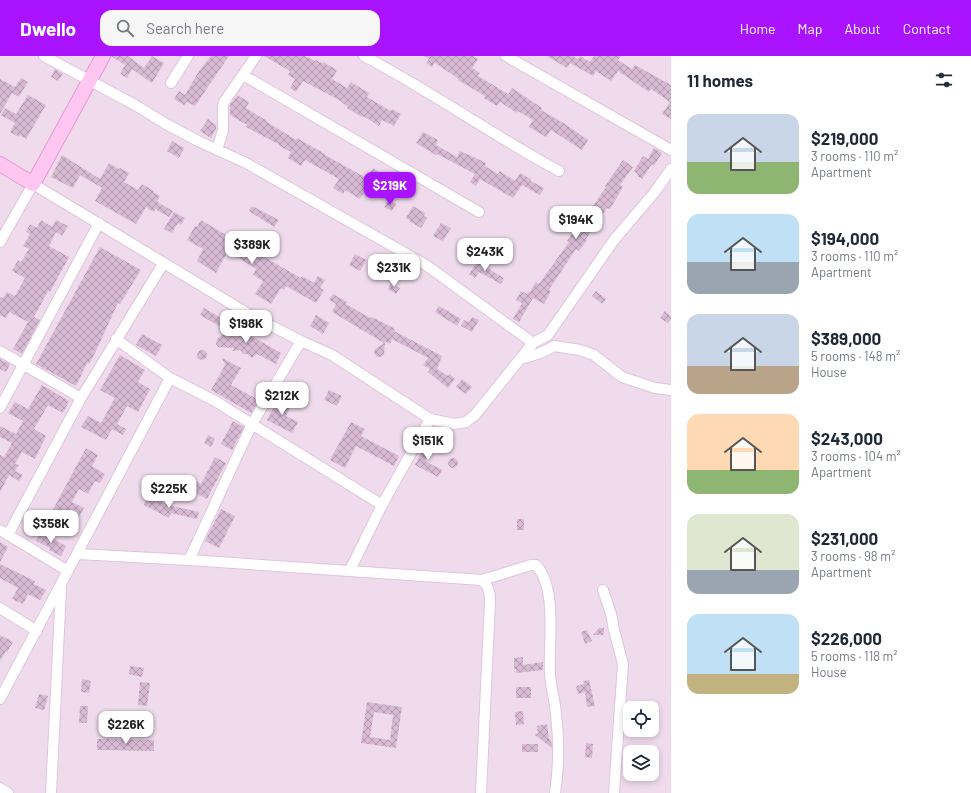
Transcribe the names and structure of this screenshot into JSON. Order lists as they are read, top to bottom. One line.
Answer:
{"page":{"header":"Dwello","search":"Search here","nav":["Home","Map","About","Contact"],"heading":"11 homes","list":[{"name":"$219,000","note":"3 rooms · 110 m² · Apartment"},{"name":"$194,000","note":"3 rooms · 110 m² · Apartment"},{"name":"$389,000","note":"5 rooms · 148 m² · House"},{"name":"$243,000","note":"3 rooms · 104 m² · Apartment"},{"name":"$231,000","note":"3 rooms · 98 m² · Apartment"},{"name":"$226,000","note":"5 rooms · 118 m² · House"}],"price":["$219K","$194K","$389K","$243K","$231K","$198K","$212K","$151K","$225K","$358K","$226K"]}}
